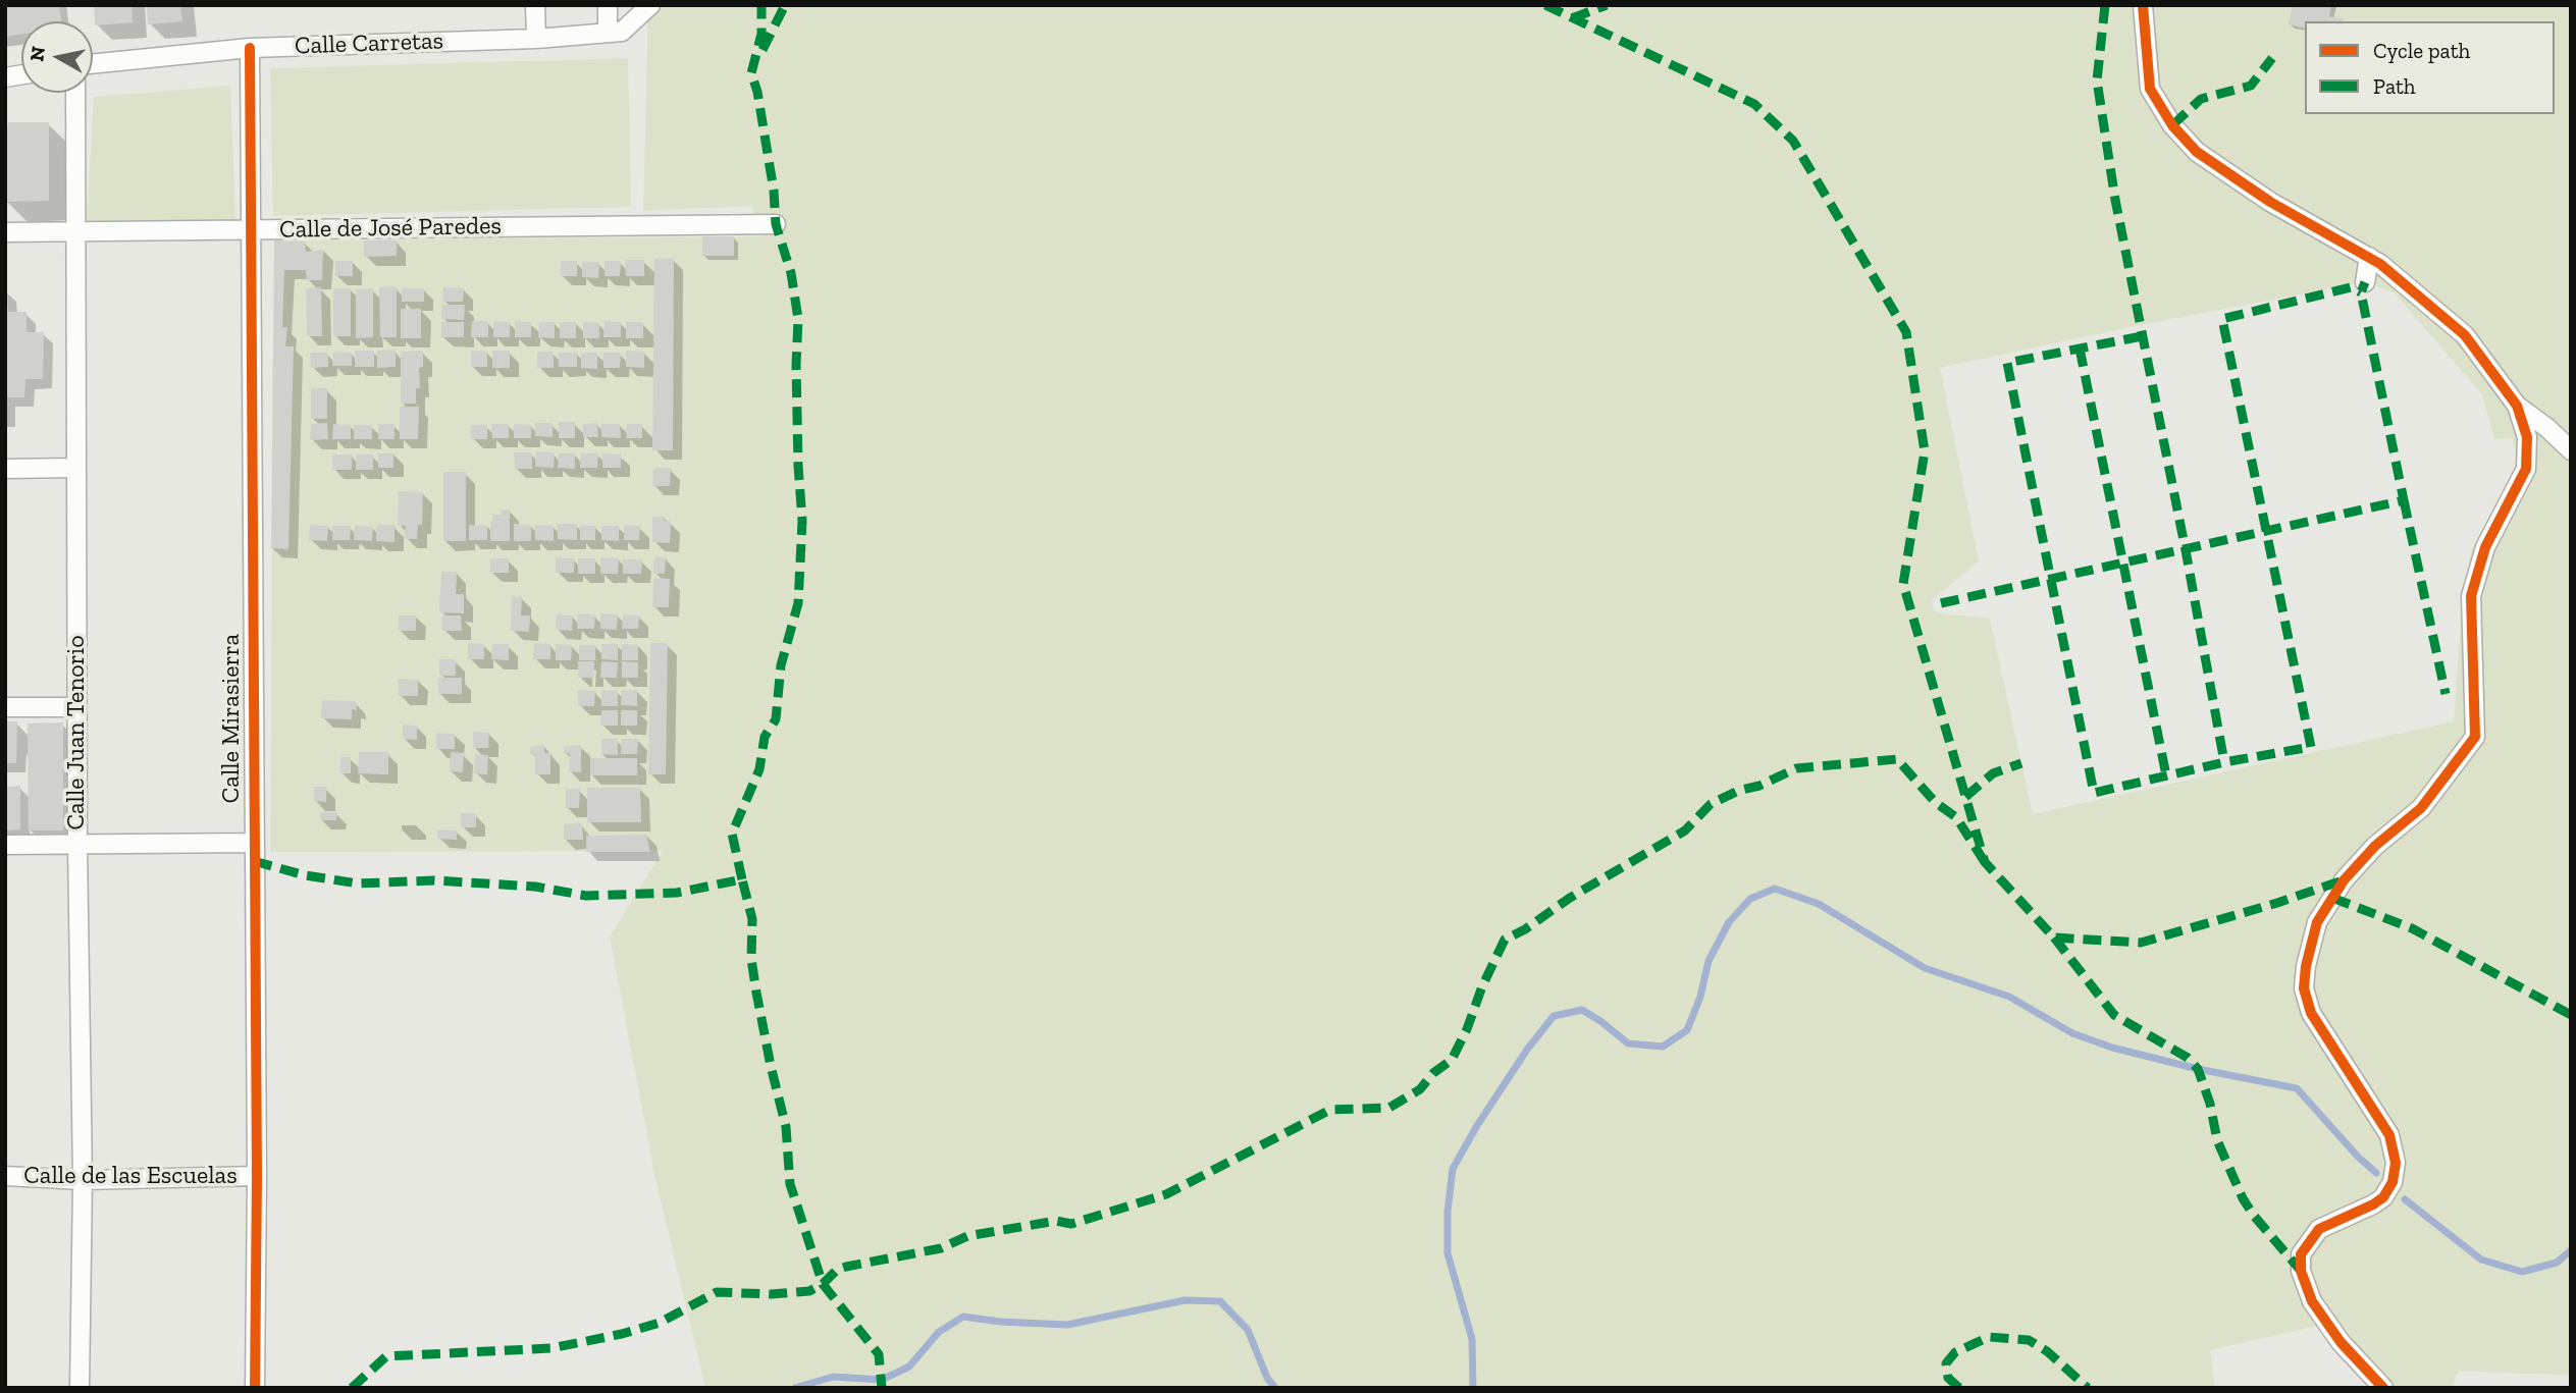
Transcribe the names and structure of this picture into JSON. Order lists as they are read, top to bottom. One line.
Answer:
{"streets":{"street":["Calle Carretas","Calle de José Paredes","Calle Mirasierra","Calle Juan Tenorio","Calle de las Escuelas"]},"crossings":[["Calle Carretas","Calle Mirasierra"],["Calle de José Paredes","Calle Mirasierra"],["Calle de José Paredes","Calle Juan Tenorio"],["Calle Mirasierra","Calle de las Escuelas"],["Calle Juan Tenorio","Calle de las Escuelas"]],"legend":["Cycle path","Path"],"north":"left"}
